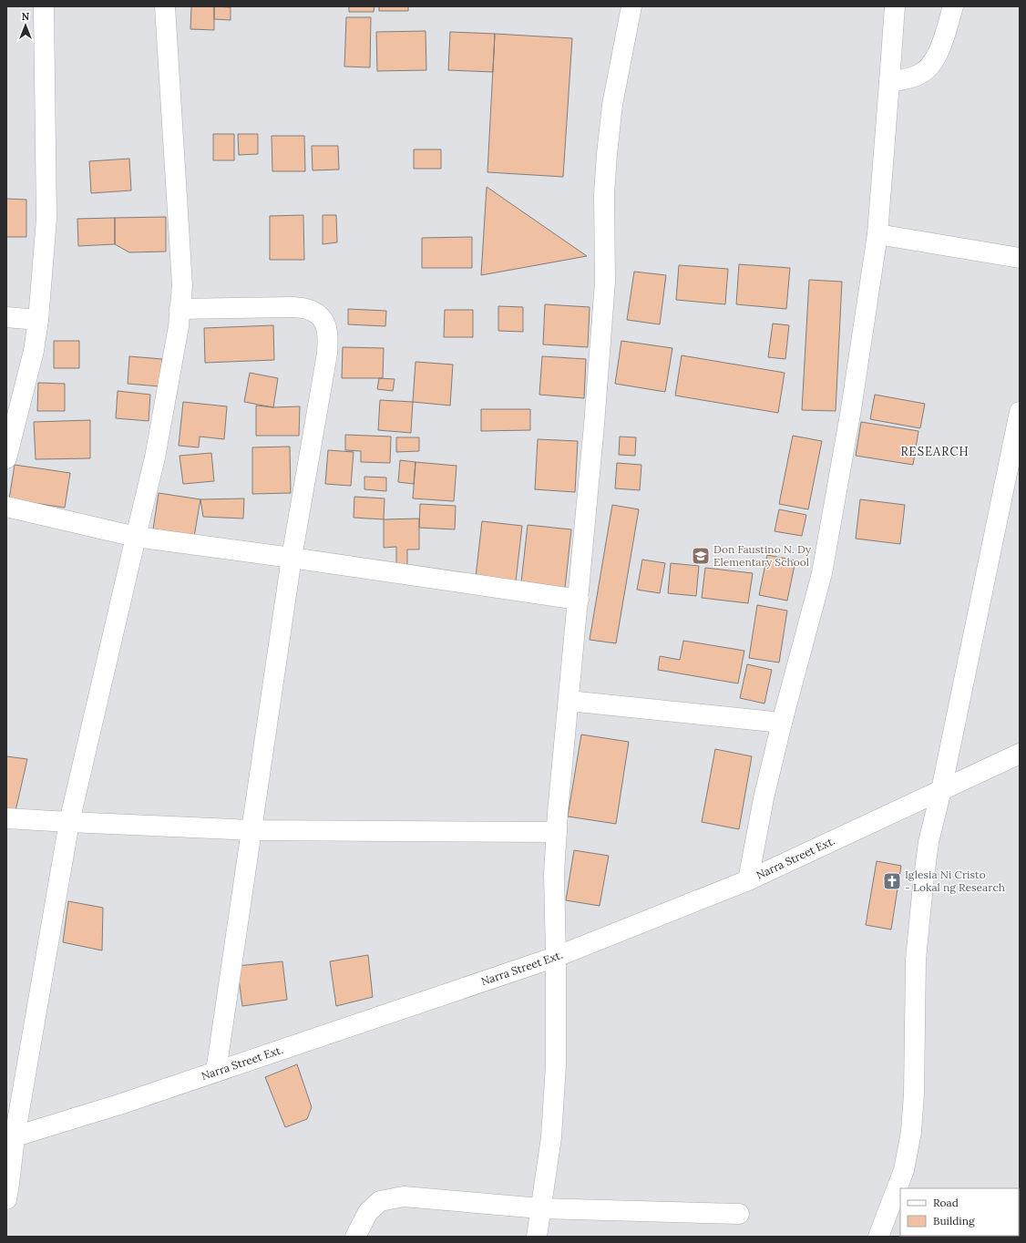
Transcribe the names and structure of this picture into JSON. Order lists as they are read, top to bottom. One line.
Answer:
{"streets":{"street":["Narra Street Ext."]},"districts":["RESEARCH"],"places":{"school or university":["Don Faustino N. Dy Elementary School"],"church":["Iglesia Ni Cristo - Lokal ng Research"]},"legend":["Road","Building"],"north":"top"}
